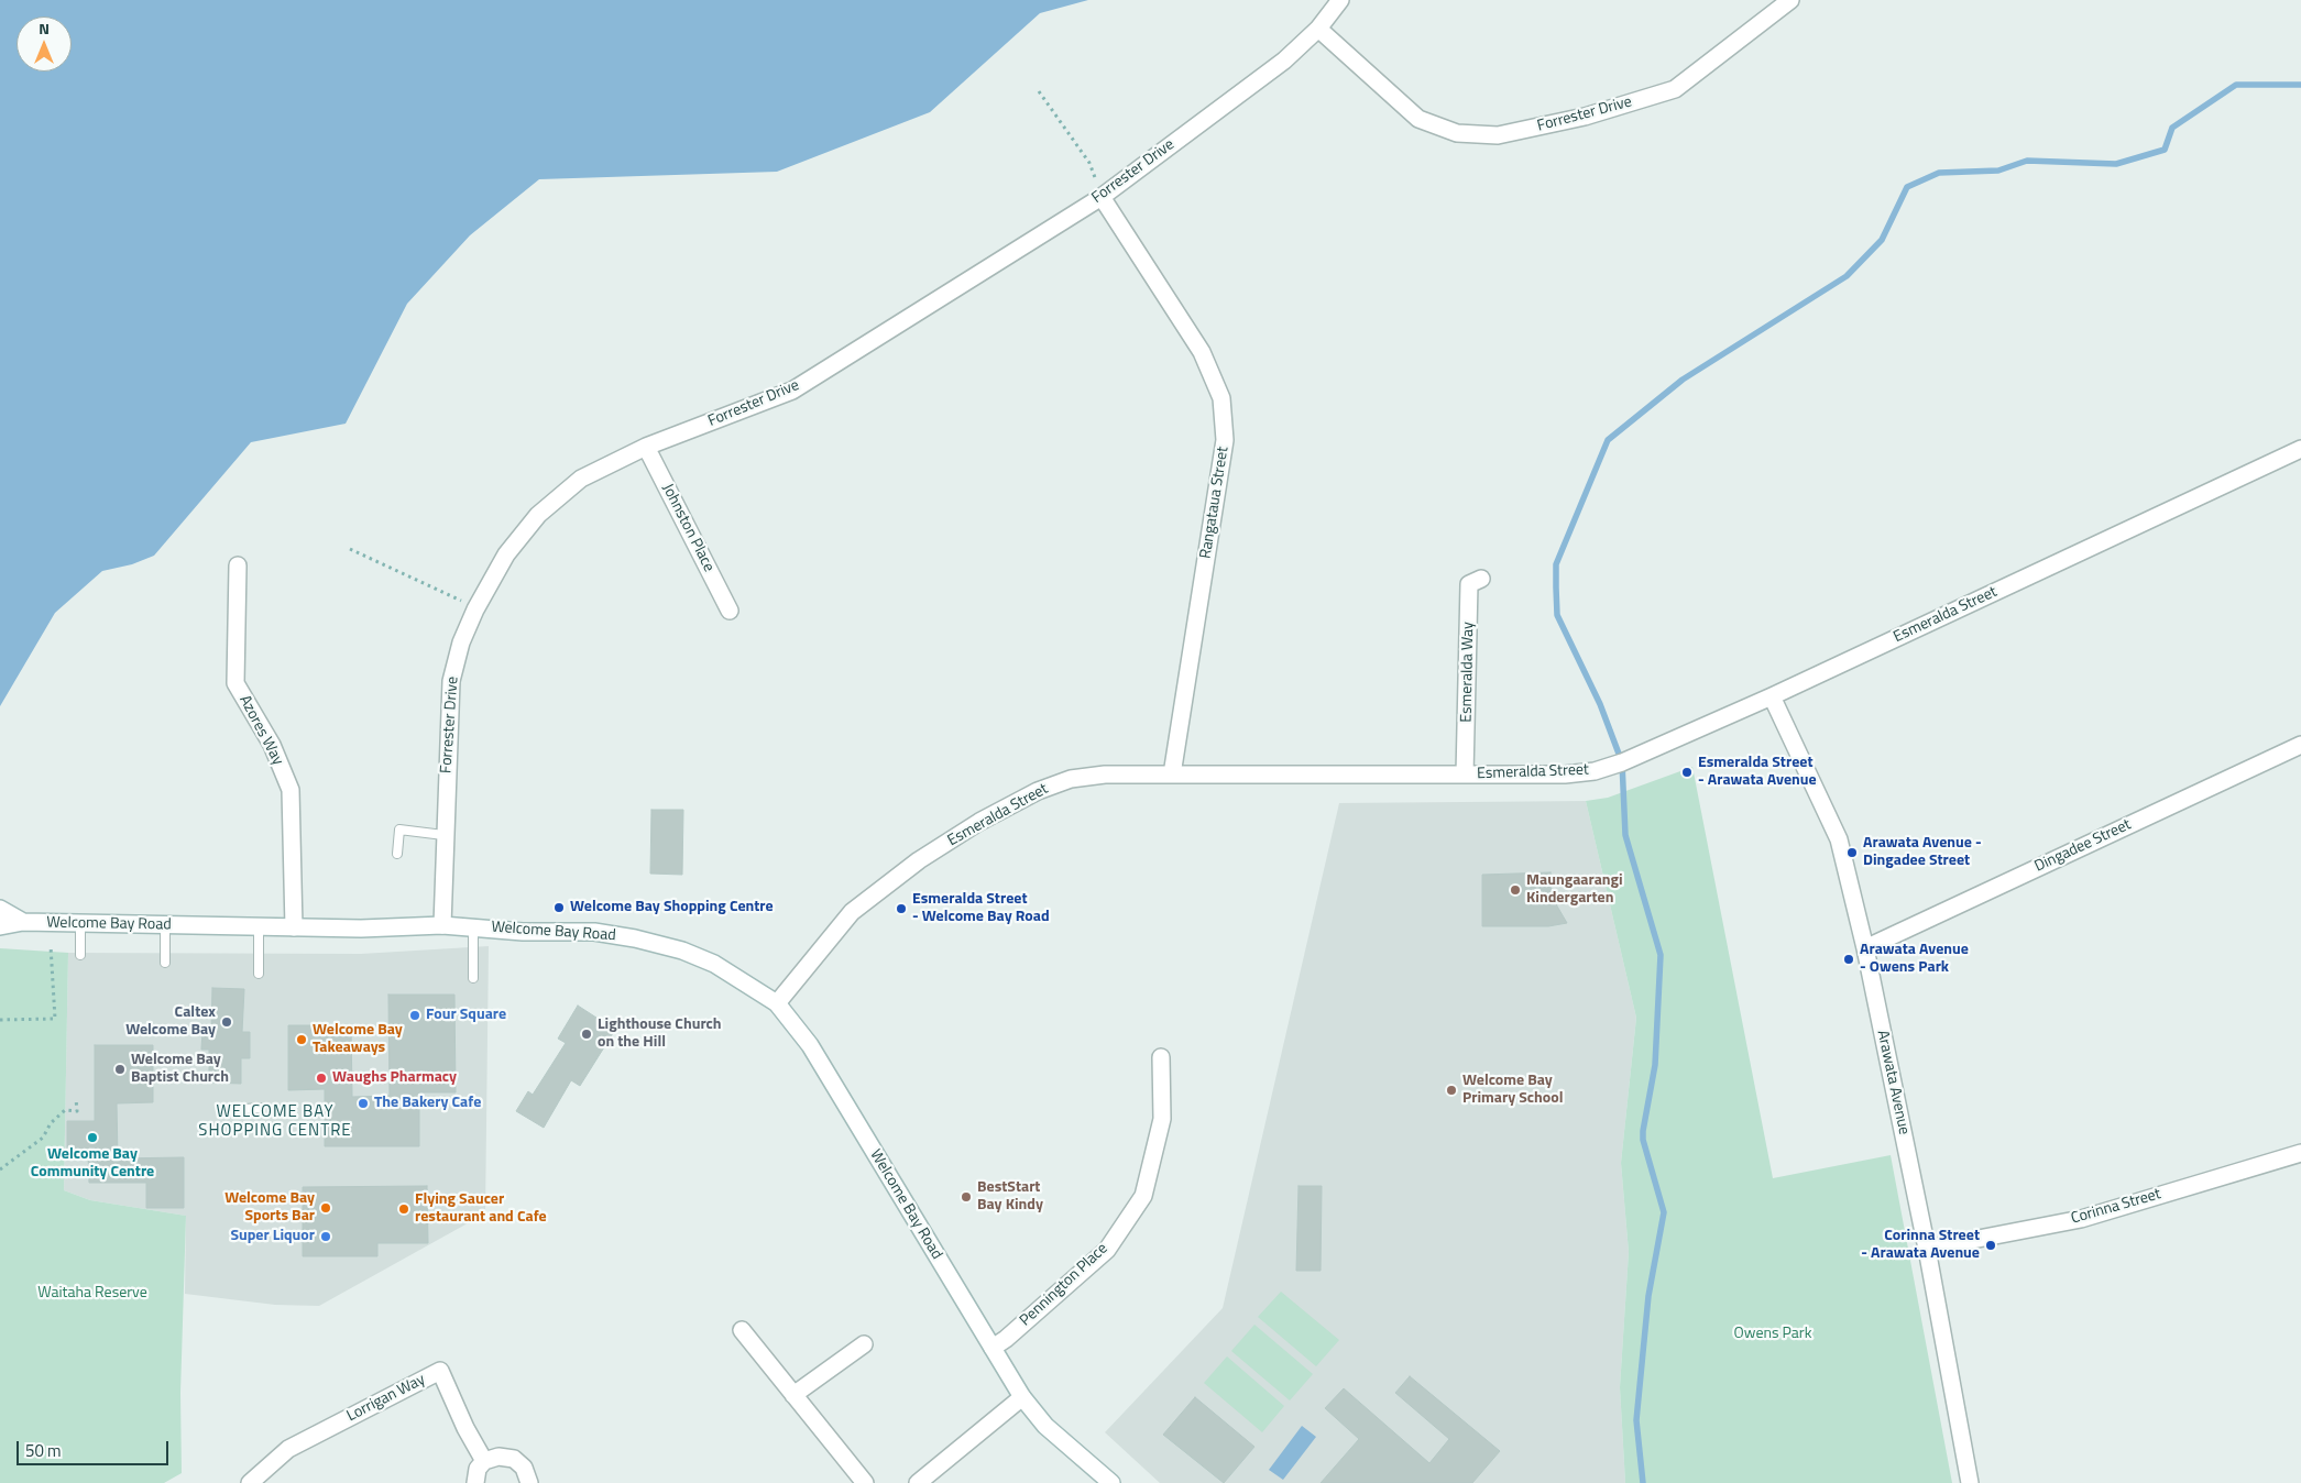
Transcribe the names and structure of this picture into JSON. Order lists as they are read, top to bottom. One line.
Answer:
{"streets":{"street":["Forrester Drive","Rangataua Street","Johnston Place","Esmeralda Street","Esmeralda Way","Azores Way","Dingadee Street","Welcome Bay Road","Arawata Avenue","Corinna Street","Pennington Place","Lorrigan Way"]},"crossings":[["Forrester Drive","Rangataua Street"],["Forrester Drive","Johnston Place"],["Forrester Drive","Welcome Bay Road"],["Rangataua Street","Esmeralda Street"],["Esmeralda Street","Esmeralda Way"],["Esmeralda Street","Welcome Bay Road"],["Esmeralda Street","Arawata Avenue"],["Azores Way","Welcome Bay Road"],["Dingadee Street","Arawata Avenue"],["Welcome Bay Road","Pennington Place"],["Arawata Avenue","Corinna Street"]],"districts":["WELCOME BAY SHOPPING CENTRE"],"parks":["Waitaha Reserve","Owens Park"],"places":["Esmeralda Street - Arawata Avenue","Arawata Avenue - Dingadee Street","Maungaarangi Kindergarten","Welcome Bay Shopping Centre","Esmeralda Street - Welcome Bay Road","Arawata Avenue - Owens Park","Four Square","Caltex Welcome Bay","Lighthouse Church on the Hill","Welcome Bay Takeaways","Welcome Bay Baptist Church","Waughs Pharmacy","Welcome Bay Primary School","The Bakery Cafe","Welcome Bay Community Centre","BestStart Bay Kindy","Welcome Bay Sports Bar","Flying Saucer restaurant and Cafe","Super Liquor","Corinna Street - Arawata Avenue"],"scale_bar":"50 m","north":"top"}
